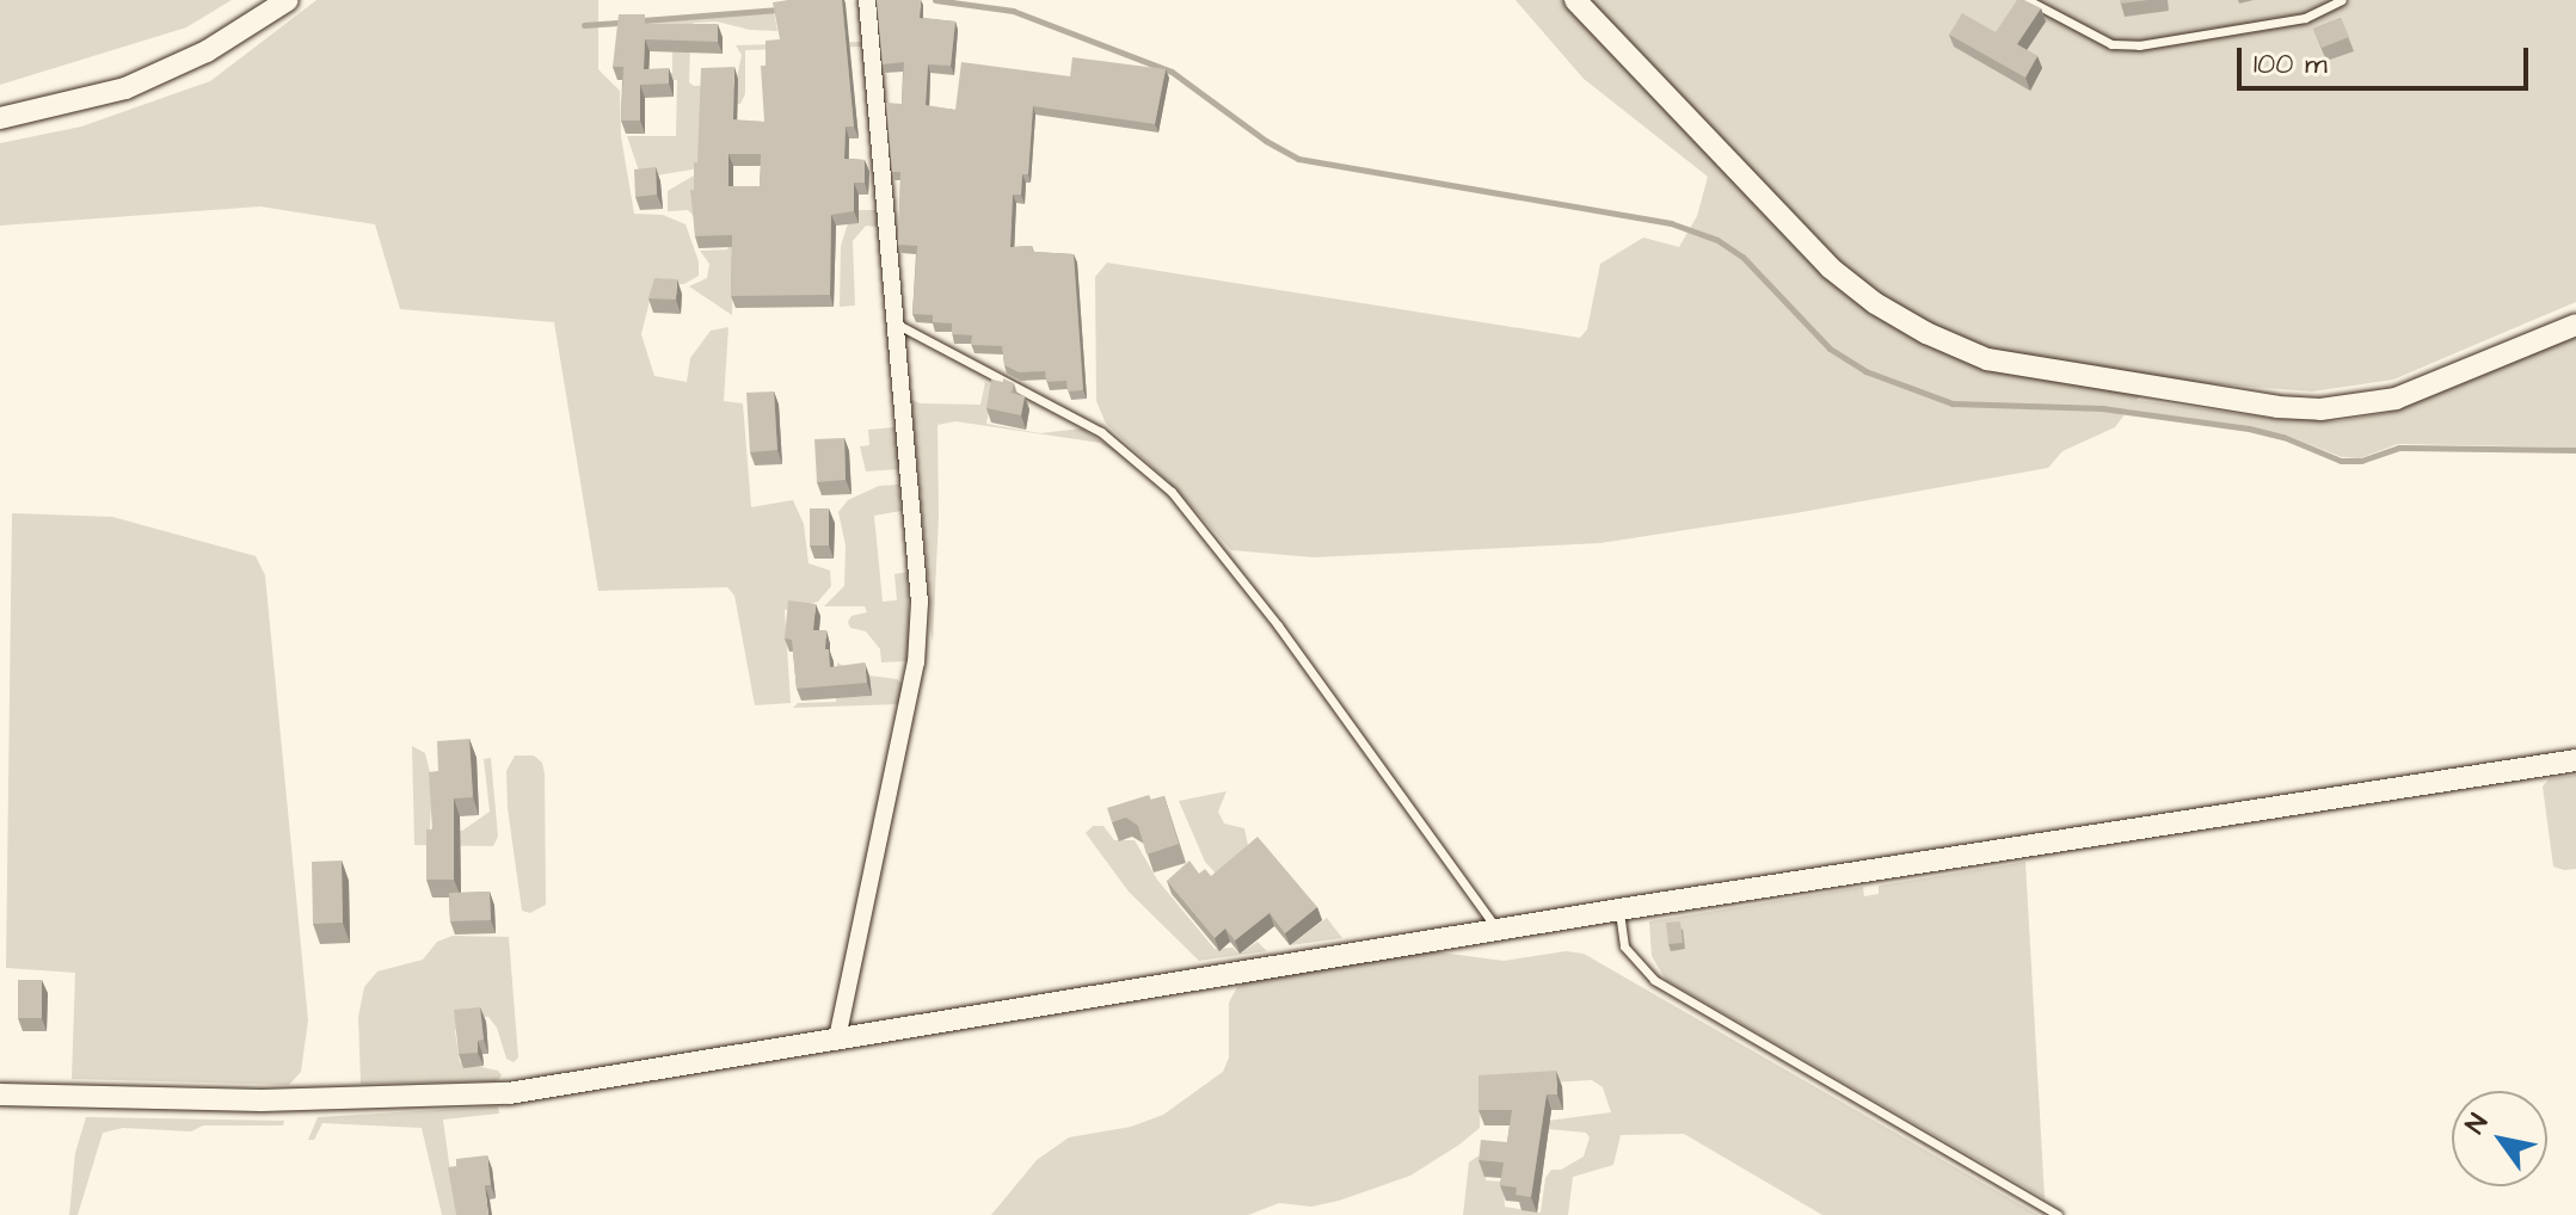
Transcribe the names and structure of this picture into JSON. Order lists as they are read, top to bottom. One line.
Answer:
{"scale_bar":"100 m","north":"top left"}
